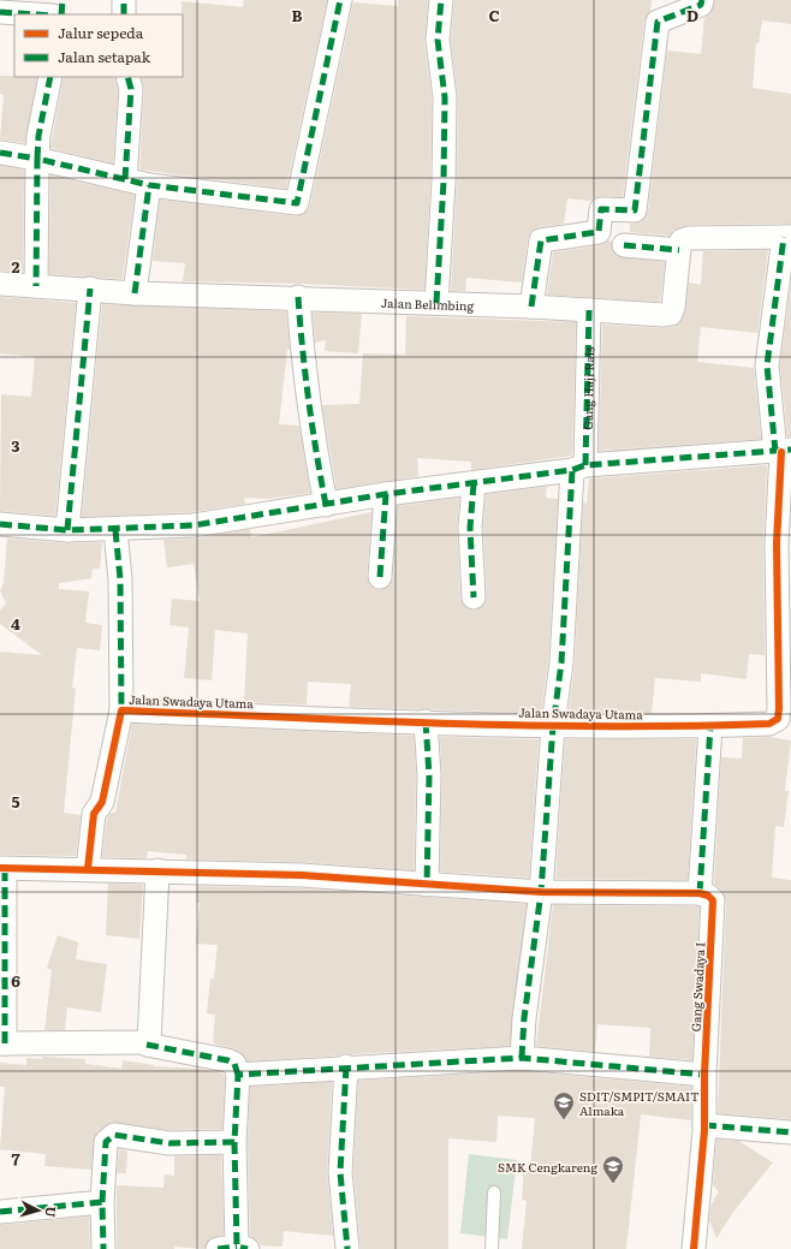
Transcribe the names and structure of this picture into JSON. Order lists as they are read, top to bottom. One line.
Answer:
{"streets":{"street":["Jalan Belimbing","Gang Haji Rais","Jalan Swadaya Utama","Gang Swadaya I"]},"crossings":[["Jalan Belimbing","Gang Haji Rais"],["Gang Haji Rais","Jalan Swadaya Utama"]],"places":{"school or university":["SDIT/SMPIT/SMAIT Almaka","SMK Cengkareng"]},"legend":["Jalur sepeda","Jalan setapak"],"north":"right","grid":{"columns":["B","C","D"],"rows":["2","3","4","5","6","7"]}}
